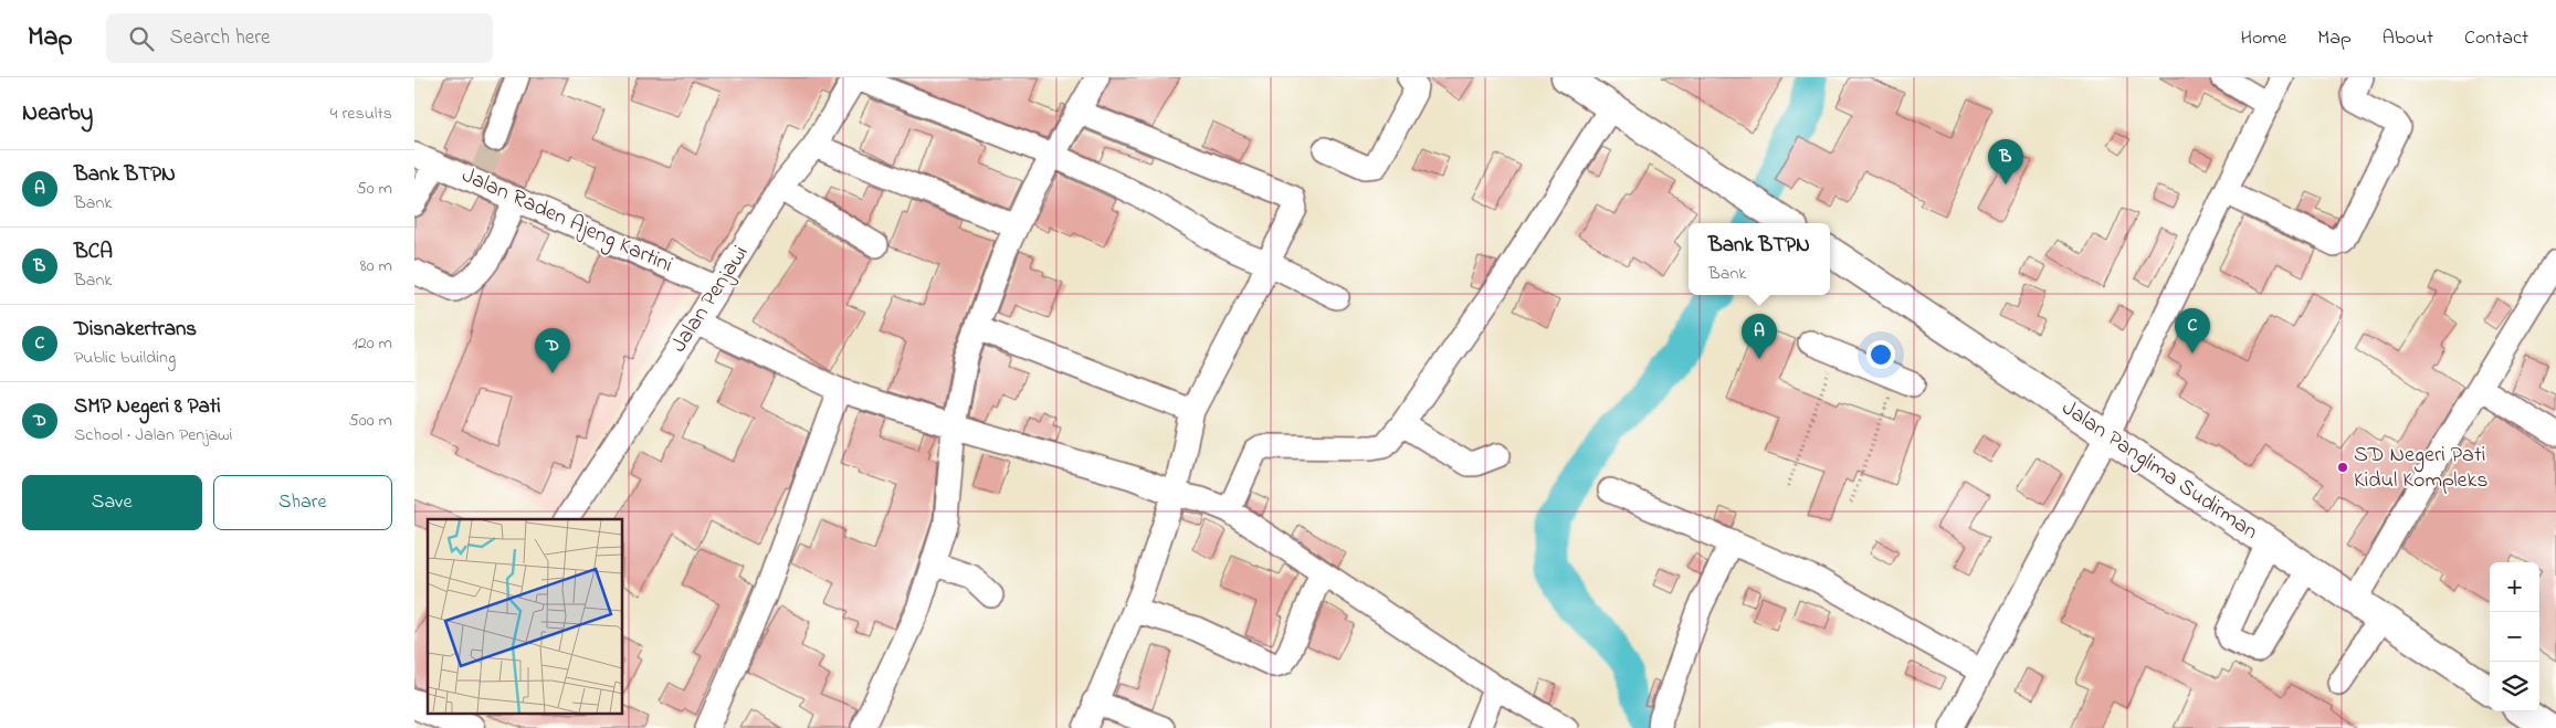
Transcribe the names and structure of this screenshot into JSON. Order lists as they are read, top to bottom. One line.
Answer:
{"streets":{"main road":["Jalan Panglima Sudirman"],"street":["Jalan Raden Ajeng Kartini","Jalan Penjawi"]},"crossings":[["Jalan Raden Ajeng Kartini","Jalan Penjawi"]],"places":["SD Negeri Pati Kidul Kompleks"],"page":{"header":"Map","search":"Search here","nav":["Home","Map","About","Contact"],"heading":["Nearby","4 results"],"pins":["B","C","A","D"],"list":[{"mark":"A","name":"Bank BTPN","note":"Bank","value":"50 m"},{"mark":"B","name":"BCA","note":"Bank","value":"80 m"},{"mark":"C","name":"Disnakertrans","note":"Public building","value":"120 m"},{"mark":"D","name":"SMP Negeri 8 Pati","note":"School · Jalan Penjawi","value":"500 m"}],"popup":["Bank BTPN","Bank"],"buttons":["Save","Share"],"map_buttons":["+","−"]}}
